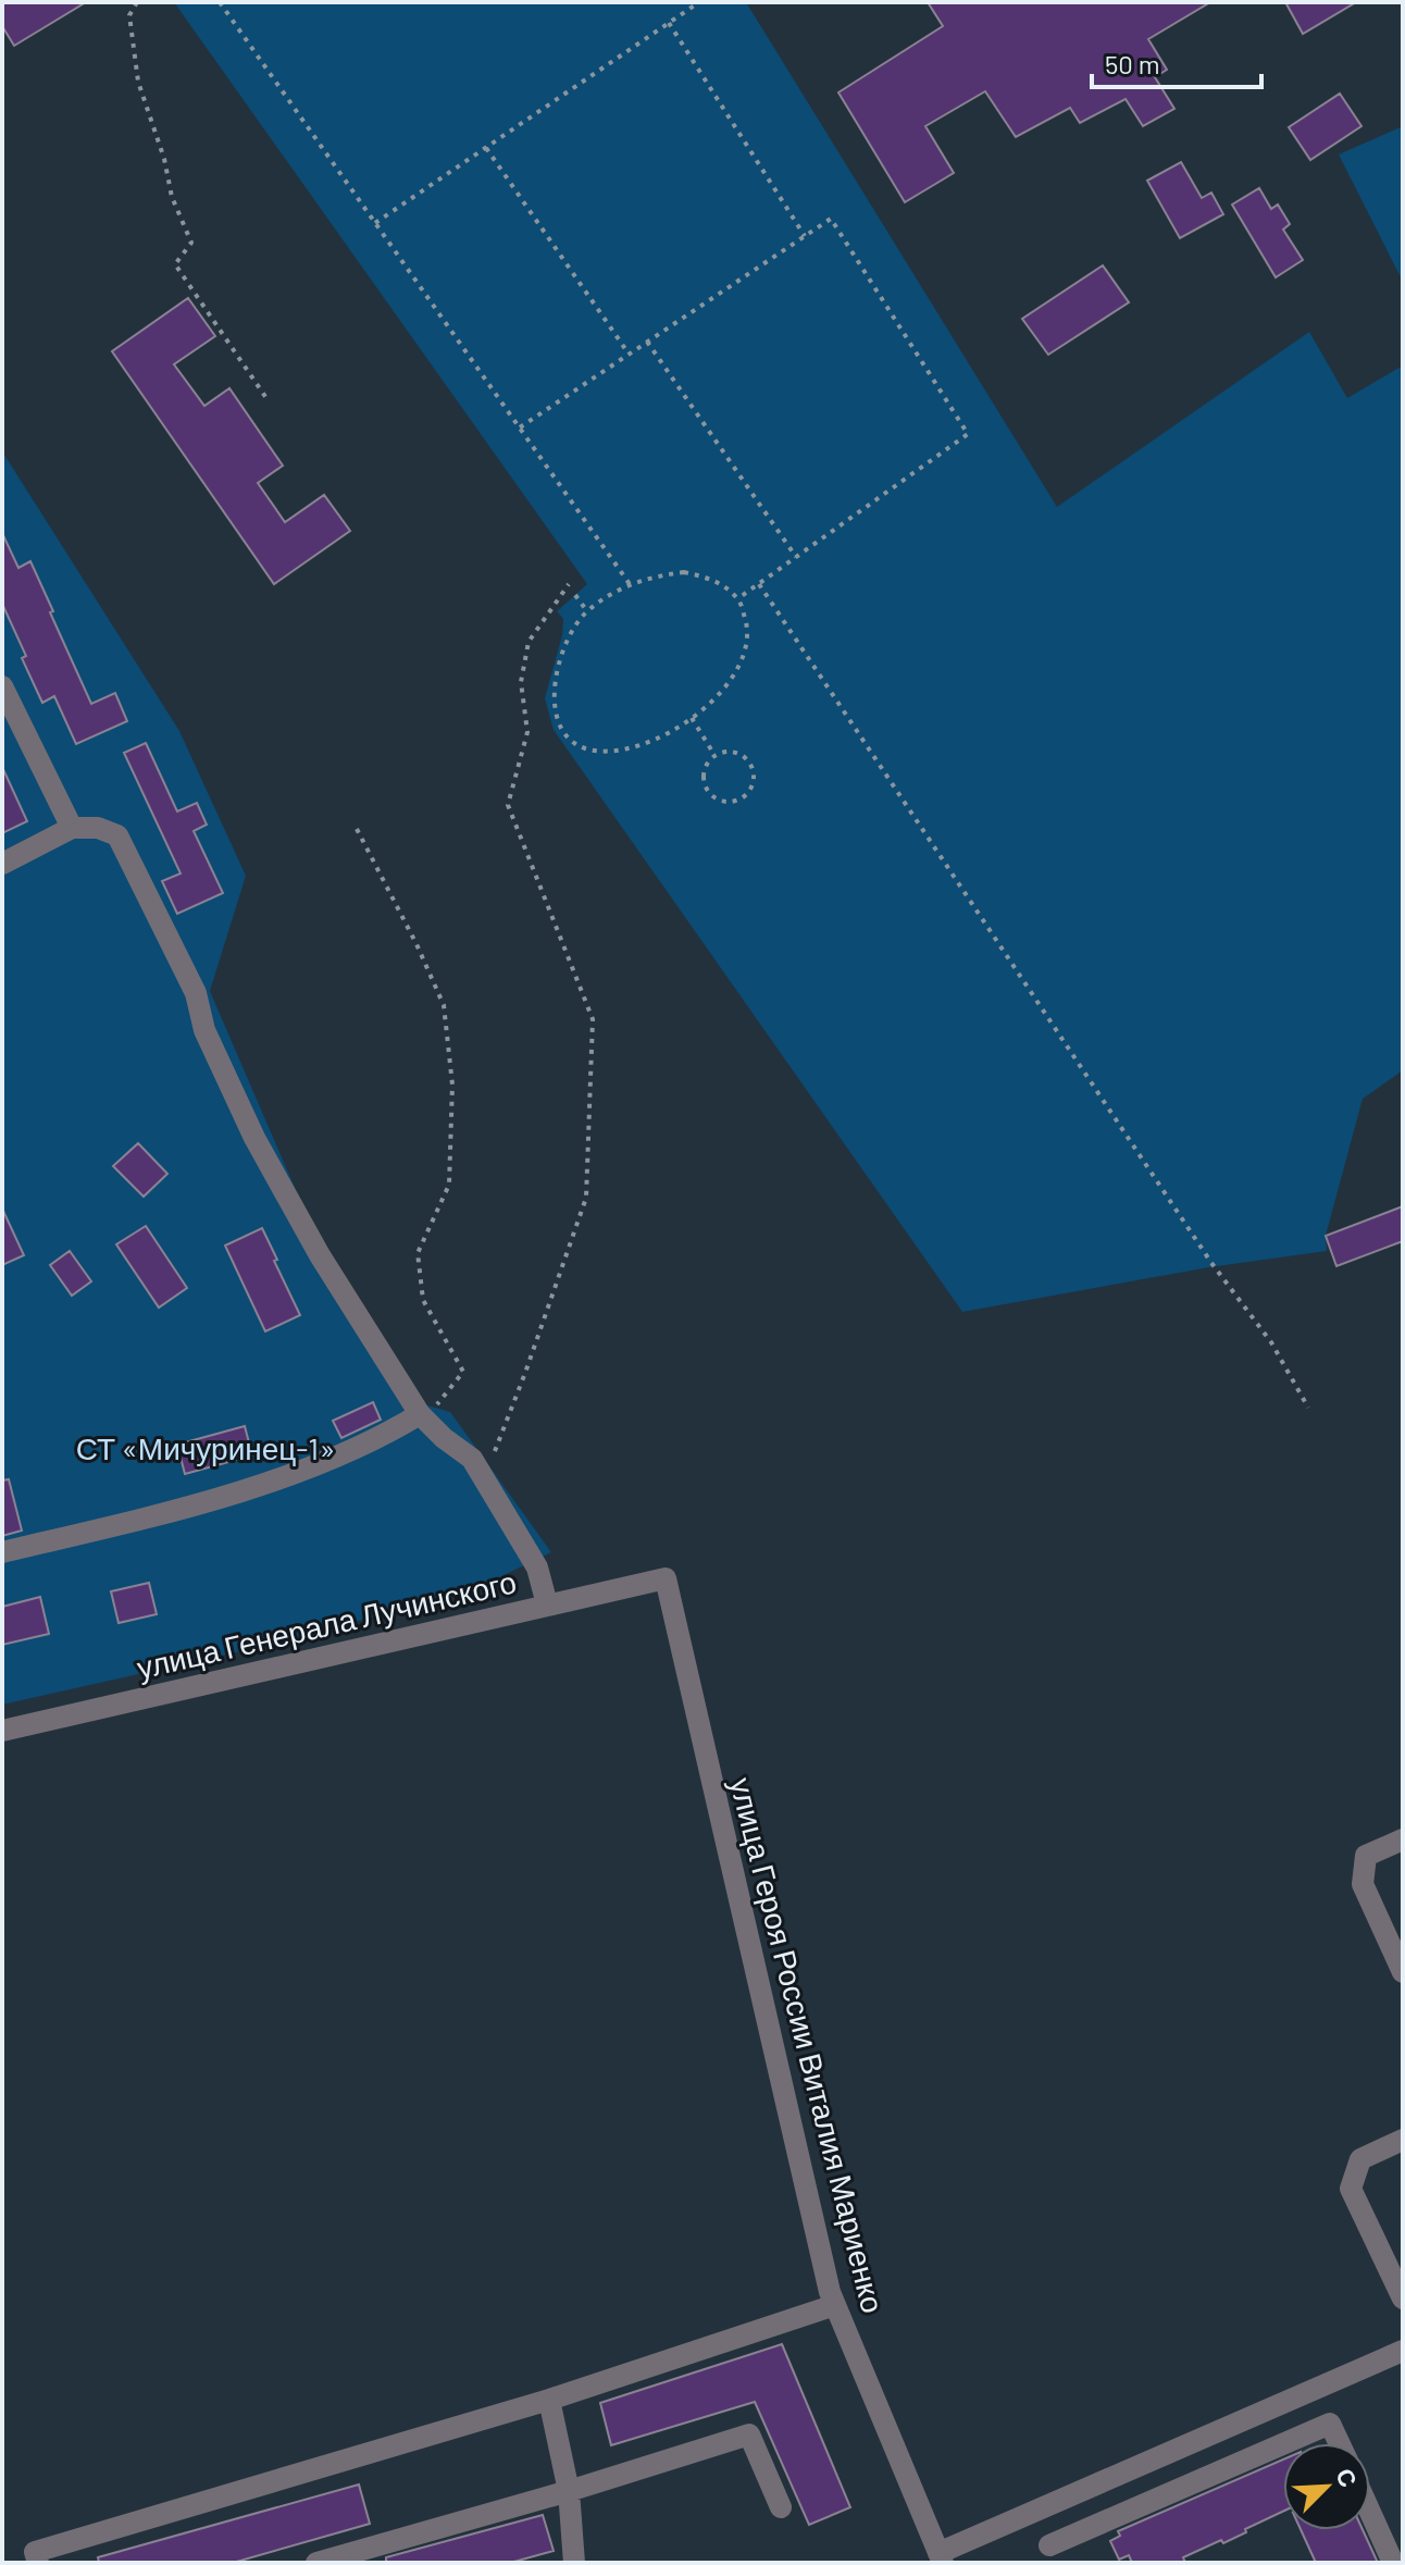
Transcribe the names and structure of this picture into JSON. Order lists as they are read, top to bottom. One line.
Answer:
{"streets":{"street":["улица Генерала Лучинского","улица Героя России Виталия Мариенко"]},"crossings":[["улица Генерала Лучинского","улица Героя России Виталия Мариенко"]],"parks":["СТ «Мичуринец-1»"],"scale_bar":"50 m","north":"top right"}
